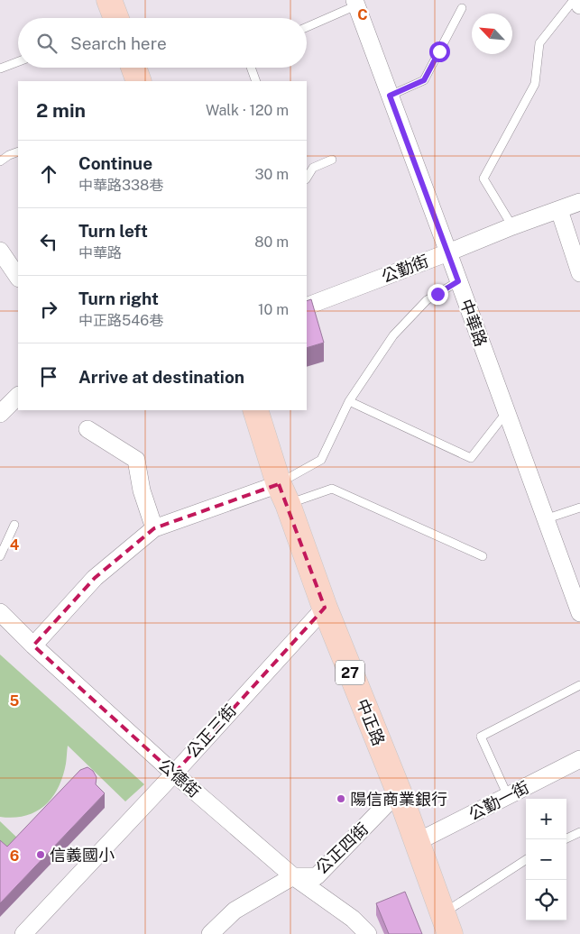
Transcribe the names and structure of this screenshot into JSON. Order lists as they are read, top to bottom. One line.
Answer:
{"streets":{"main road":["27","中正路"],"street":["公勤街","中華路","公正三街","公德街","公勤一街","公正四街"]},"crossings":[["公勤街","中華路"],["中正路","公正三街"],["中正路","公勤一街"],["中正路","公正四街"],["公正三街","公德街"],["公德街","公正四街"]],"places":["陽信商業銀行","信義國小"],"north":"top left","page":{"search":"Search here","heading":["2 min","Walk · 120 m"],"list":[["Continue","中華路338巷","30 m"],["Turn left","中華路","80 m"],["Turn right","中正路546巷","10 m"],"Arrive at destination"],"map_buttons":["+","−"]},"grid":{"columns":["C"],"rows":["4","5","6"]}}
